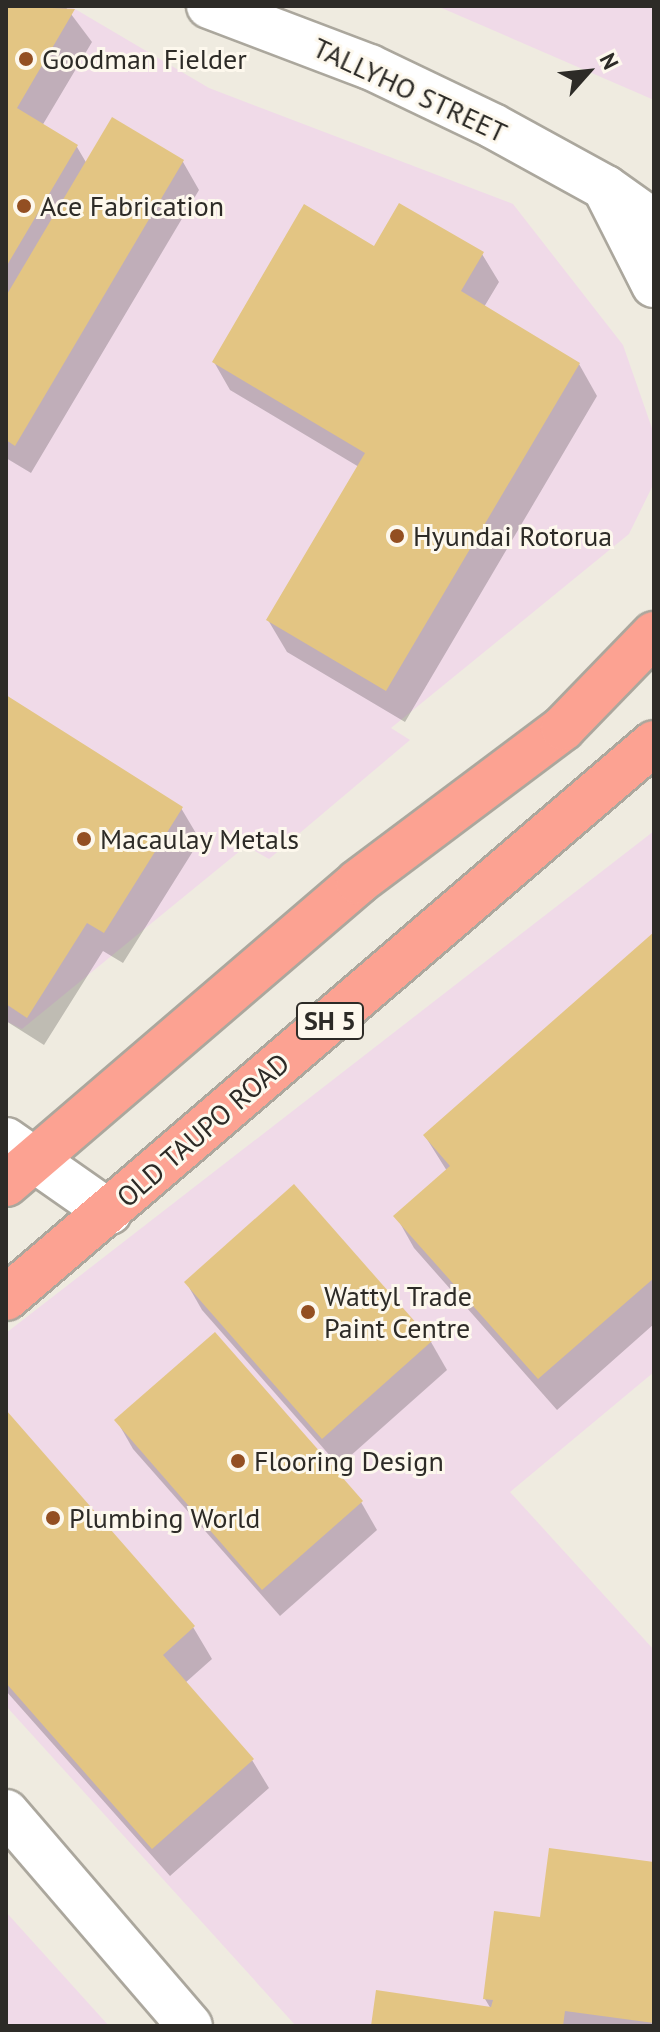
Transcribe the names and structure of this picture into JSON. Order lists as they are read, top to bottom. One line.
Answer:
{"streets":{"highway":["SH 5","OLD TAUPO ROAD"],"street":["TALLYHO STREET"]},"places":["Goodman Fielder","Ace Fabrication","Hyundai Rotorua","Macaulay Metals","Wattyl Trade Paint Centre","Flooring Design","Plumbing World"],"north":"top right"}
